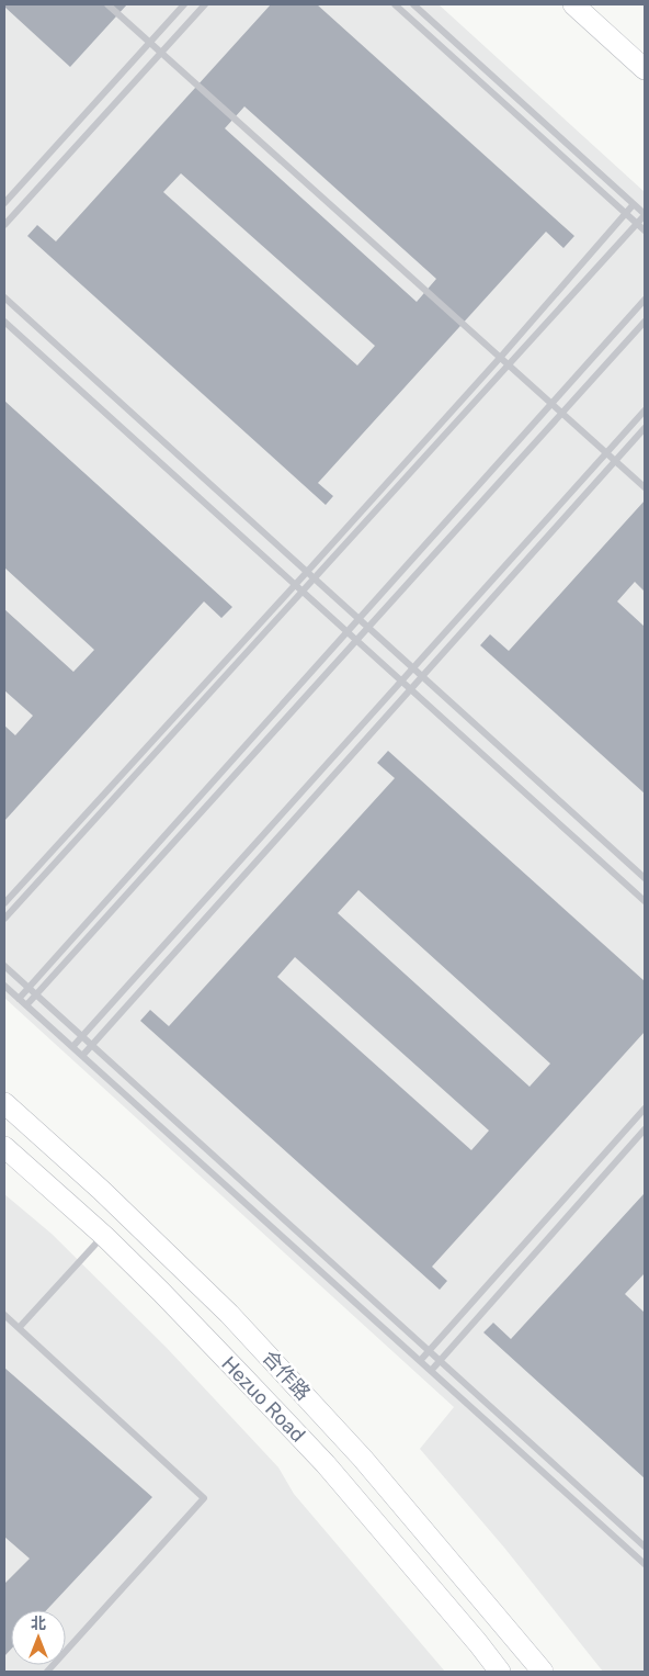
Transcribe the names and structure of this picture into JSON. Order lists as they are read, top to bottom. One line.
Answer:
{"streets":{"main road":["合作路","Hezuo Road"]},"north":"top"}
